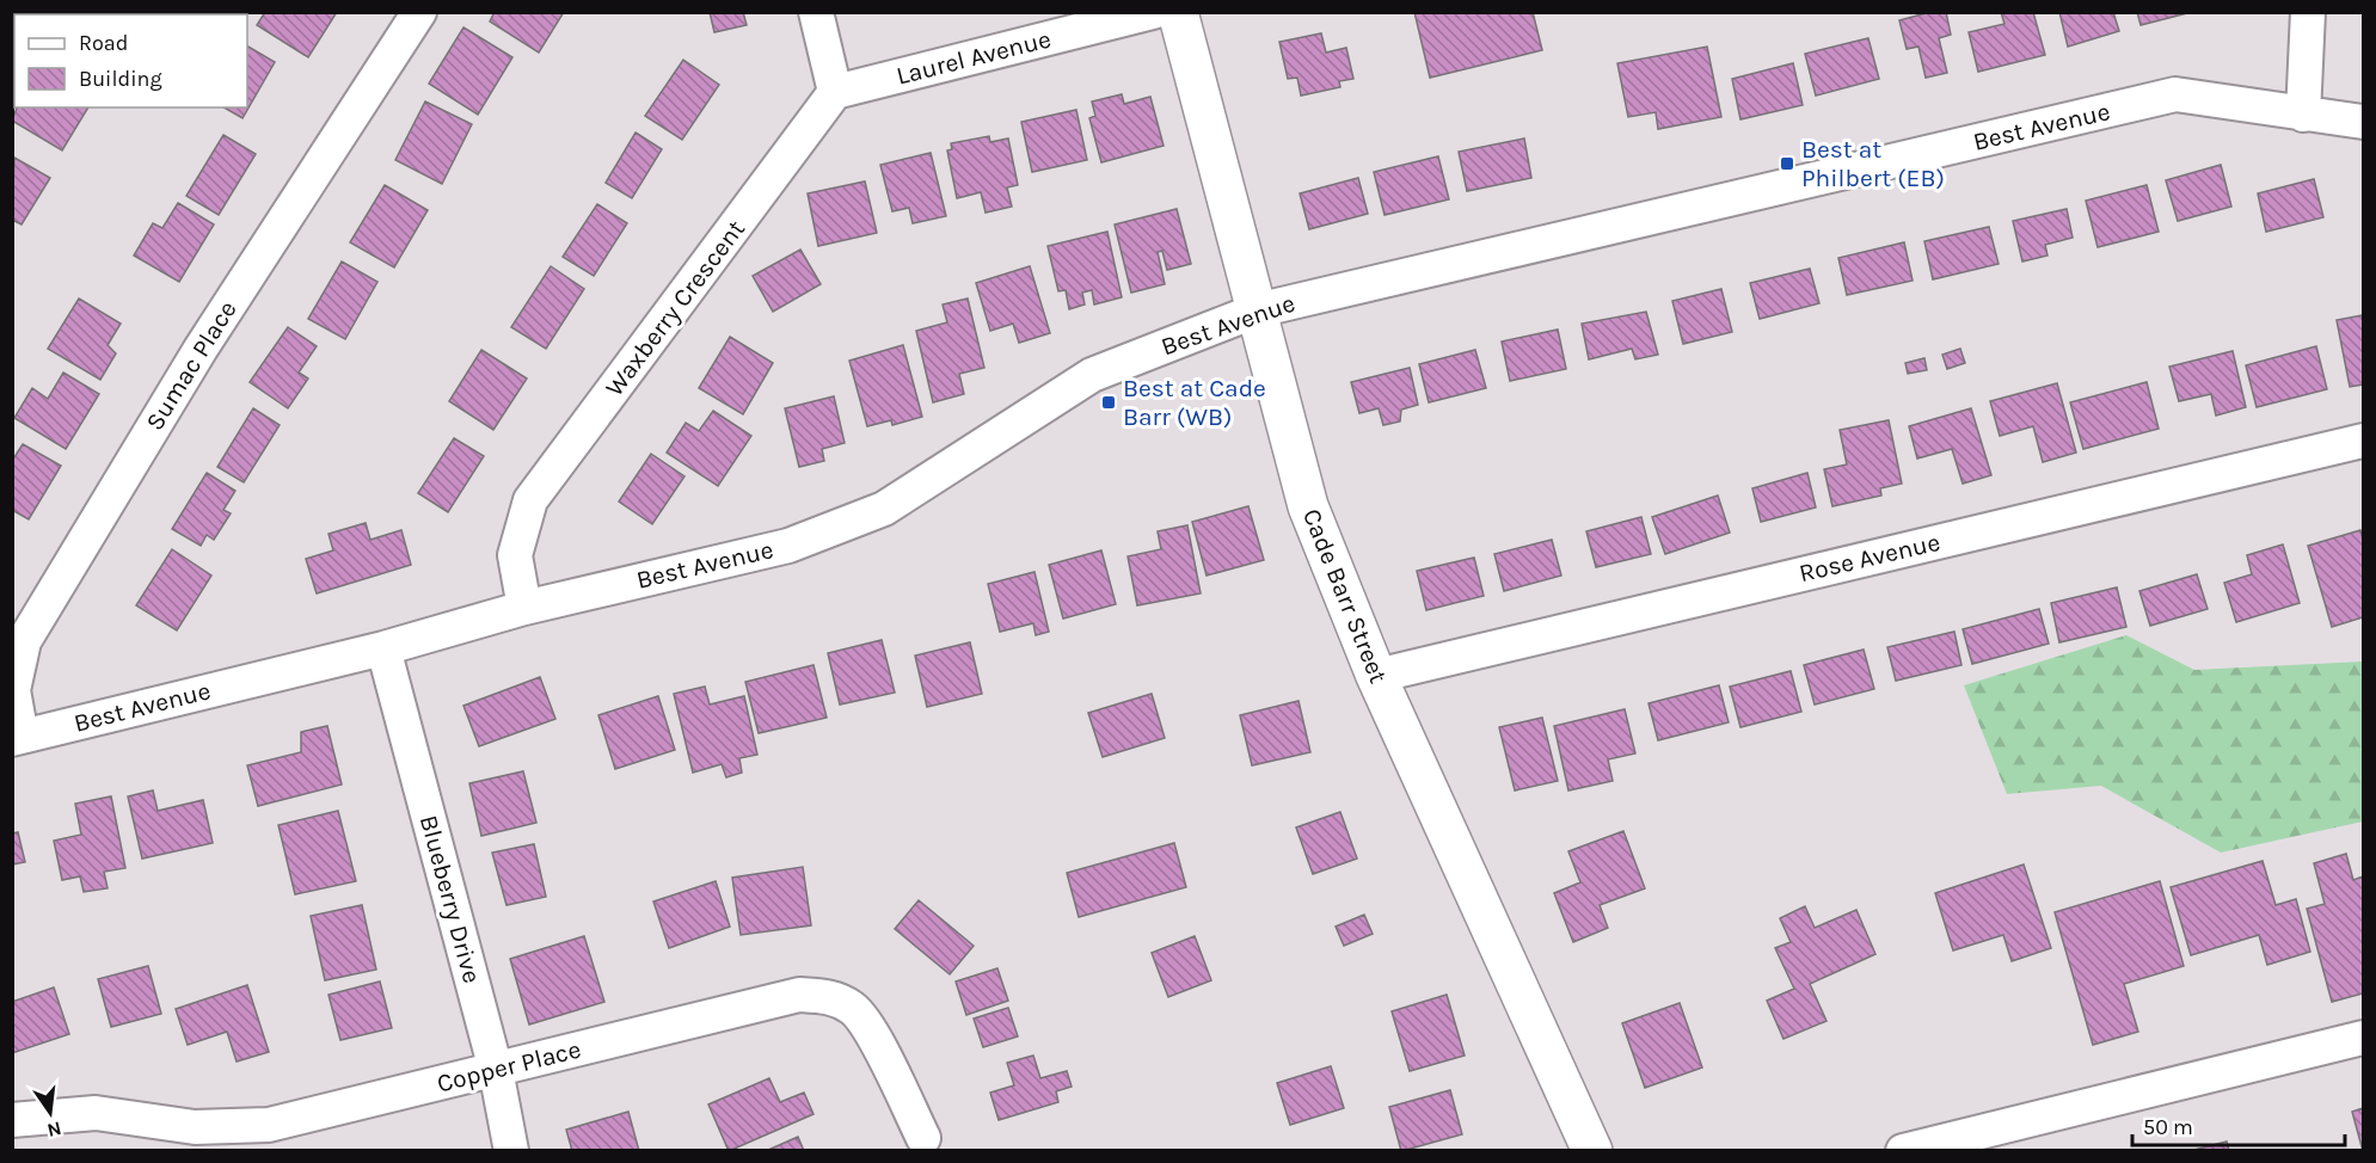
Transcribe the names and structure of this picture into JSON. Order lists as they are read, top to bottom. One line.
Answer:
{"streets":{"street":["Laurel Avenue","Best Avenue","Waxberry Crescent","Sumac Place","Rose Avenue","Cade Barr Street","Blueberry Drive","Copper Place"]},"crossings":[["Laurel Avenue","Waxberry Crescent"],["Best Avenue","Waxberry Crescent"],["Best Avenue","Sumac Place"],["Best Avenue","Cade Barr Street"],["Best Avenue","Blueberry Drive"],["Rose Avenue","Cade Barr Street"],["Blueberry Drive","Copper Place"]],"places":{"transit":["Best at Philbert (EB)","Best at Cade Barr (WB)"]},"legend":["Road","Building"],"scale_bar":"50 m","north":"bottom"}
